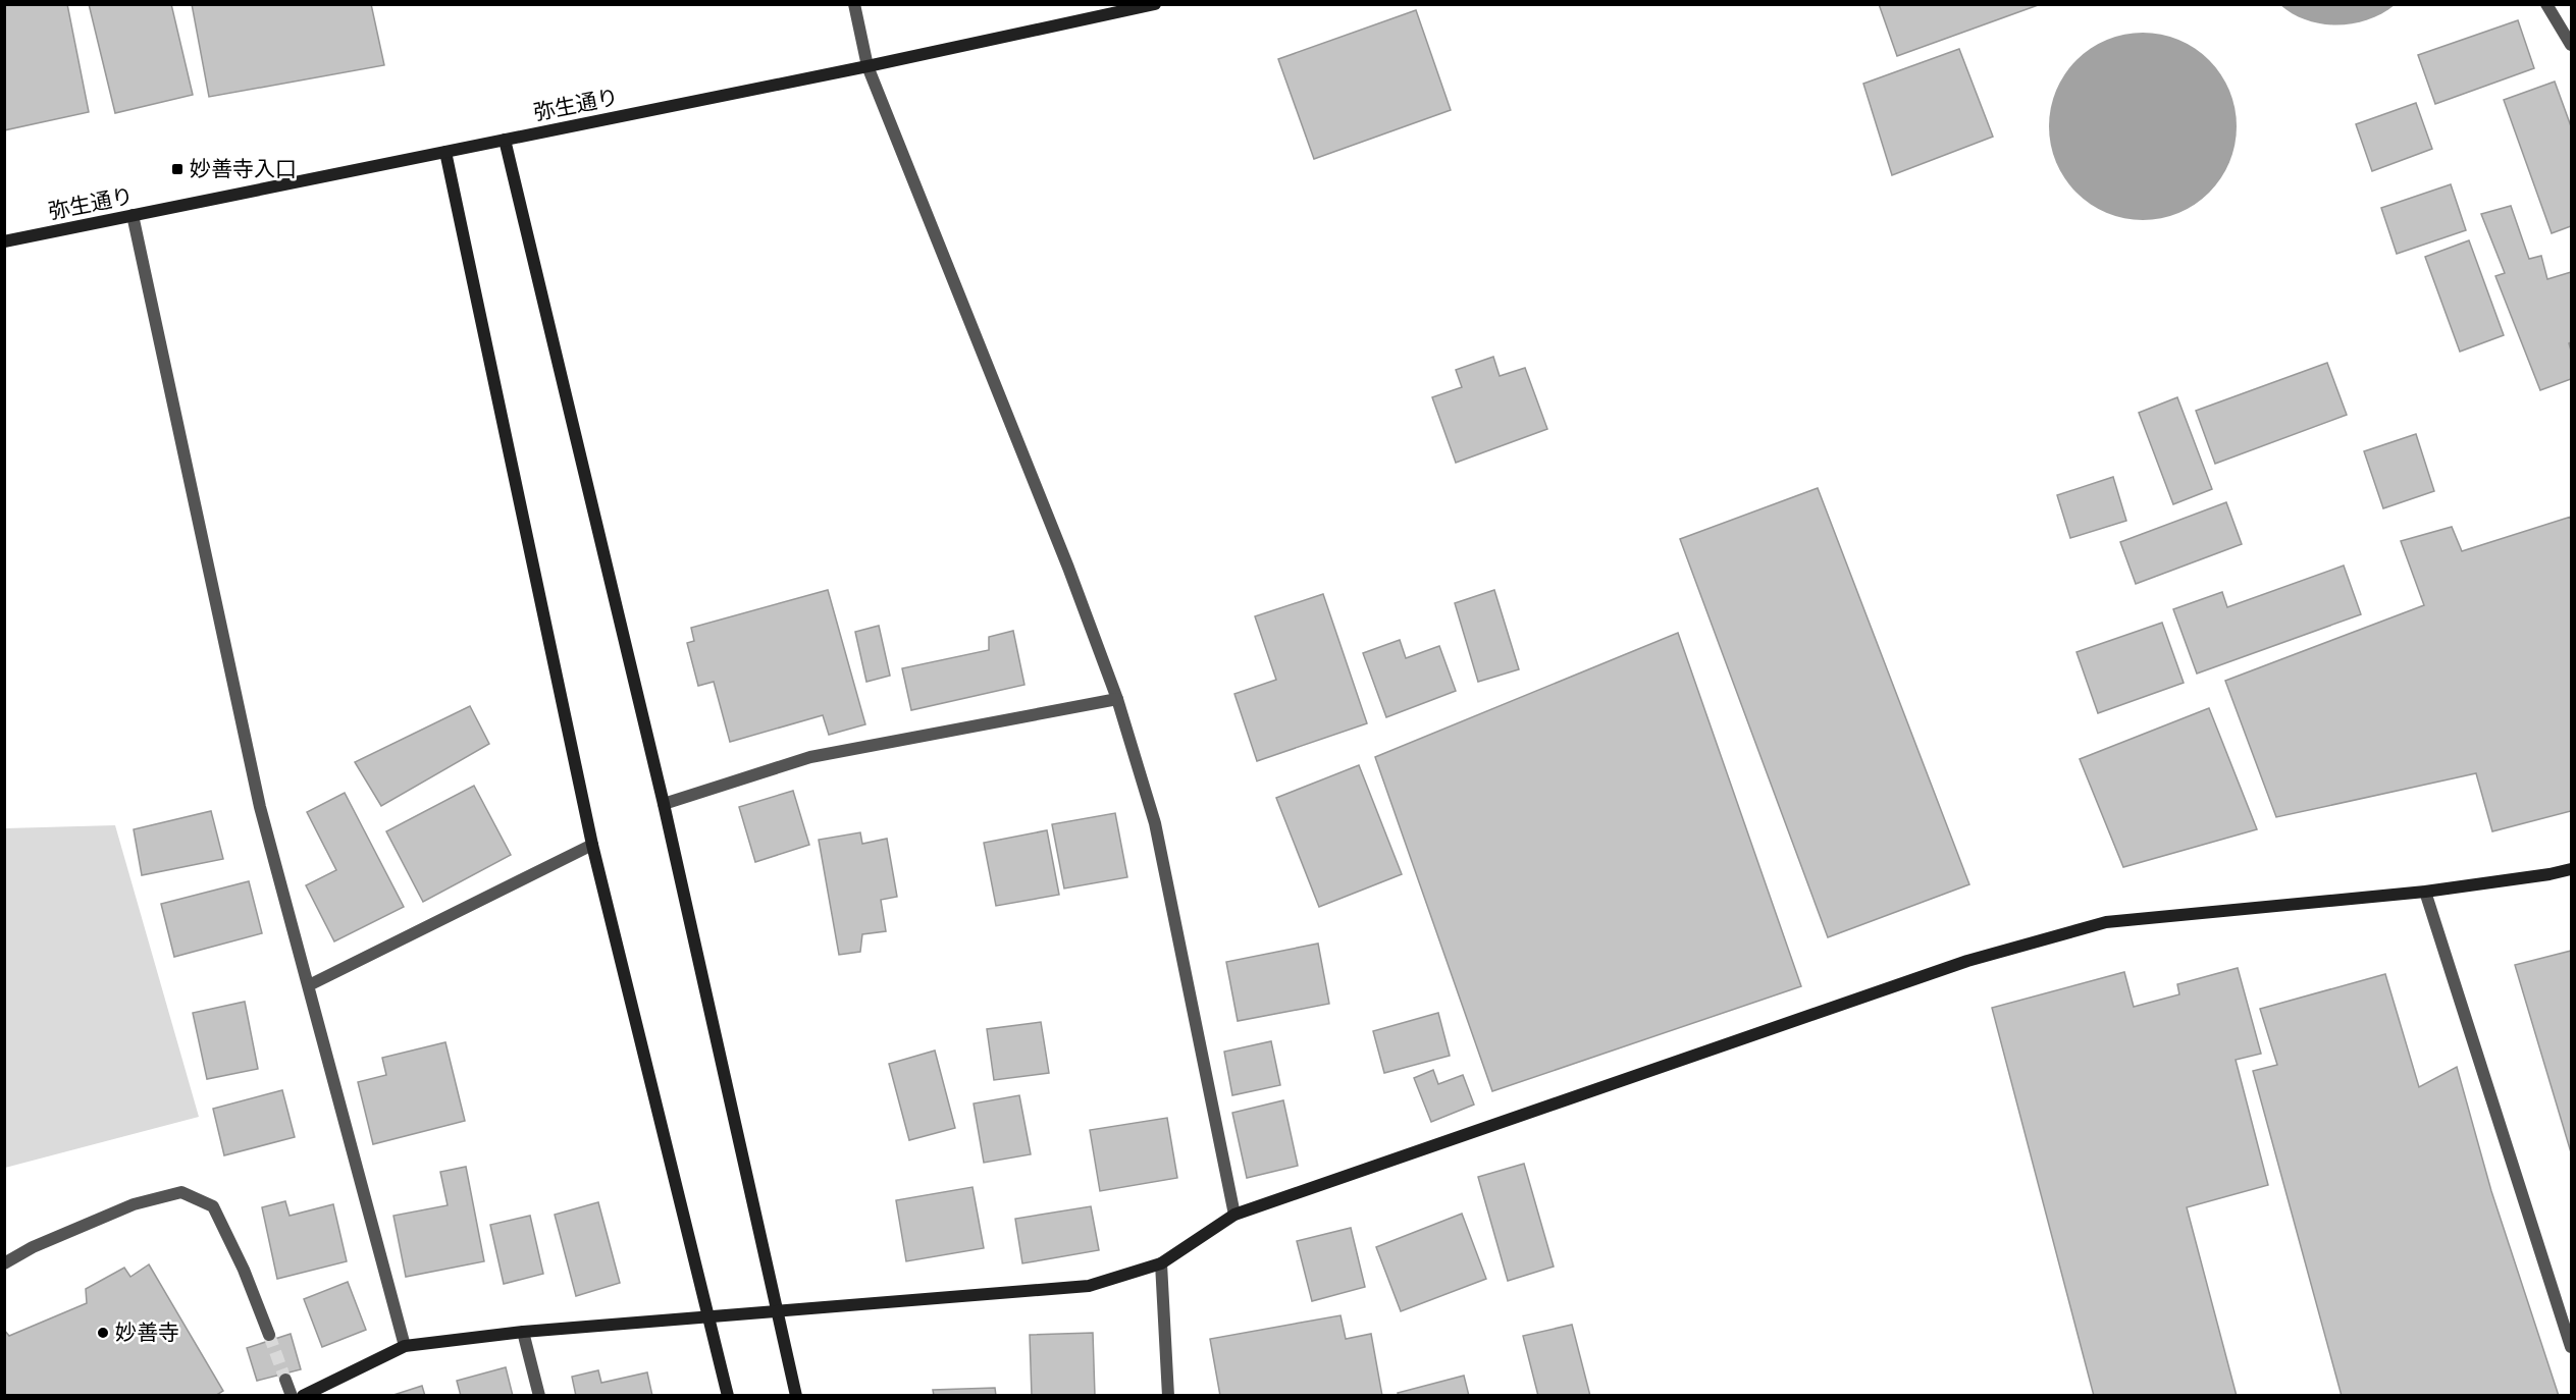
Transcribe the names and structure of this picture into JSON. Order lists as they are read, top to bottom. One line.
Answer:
{"streets":{"street":["弥生通り"]},"places":{"transit":["妙善寺入口"],"other":["妙善寺"]}}
